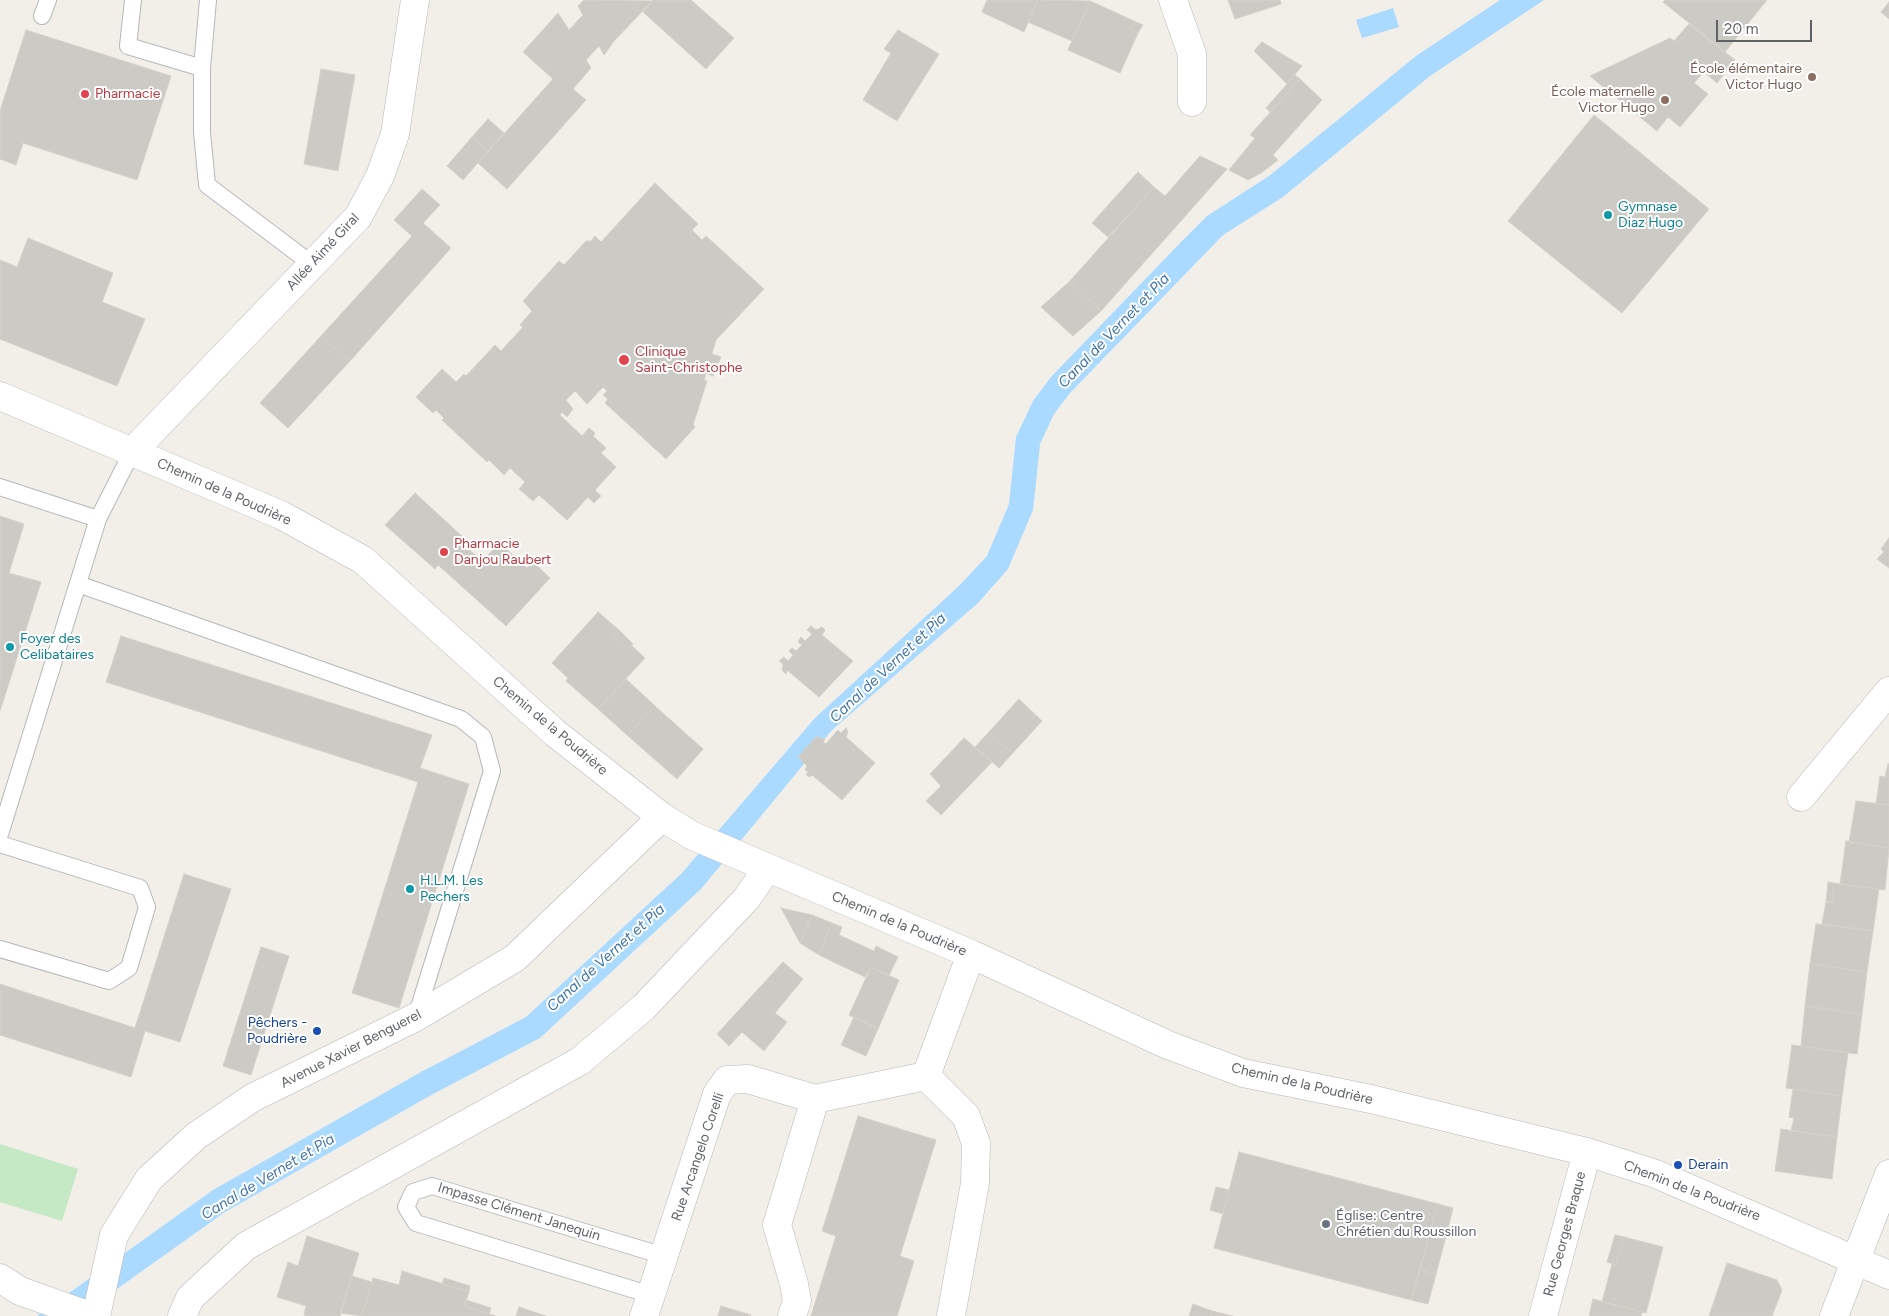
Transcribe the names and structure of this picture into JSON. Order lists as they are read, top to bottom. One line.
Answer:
{"streets":{"street":["Allée Aimé Giral","Chemin de la Poudrière","Avenue Xavier Benguerel","Rue Arcangelo Corelli","Rue Georges Braque"],"lane":["Impasse Clément Janequin"]},"crossings":[["Allée Aimé Giral","Chemin de la Poudrière"],["Chemin de la Poudrière","Avenue Xavier Benguerel"],["Chemin de la Poudrière","Rue Georges Braque"],["Rue Arcangelo Corelli","Impasse Clément Janequin"]],"water":["Canal de Vernet et Pia"],"places":["École élémentaire Victor Hugo","Pharmacie","École maternelle Victor Hugo","Gymnase Diaz Hugo","Clinique Saint-Christophe","Pharmacie Danjou Raubert","Foyer des Celibataires","H.L.M. Les Pechers","Pêchers - Poudrière","Derain","Église: Centre Chrétien du Roussillon"],"scale_bar":"20 m"}
